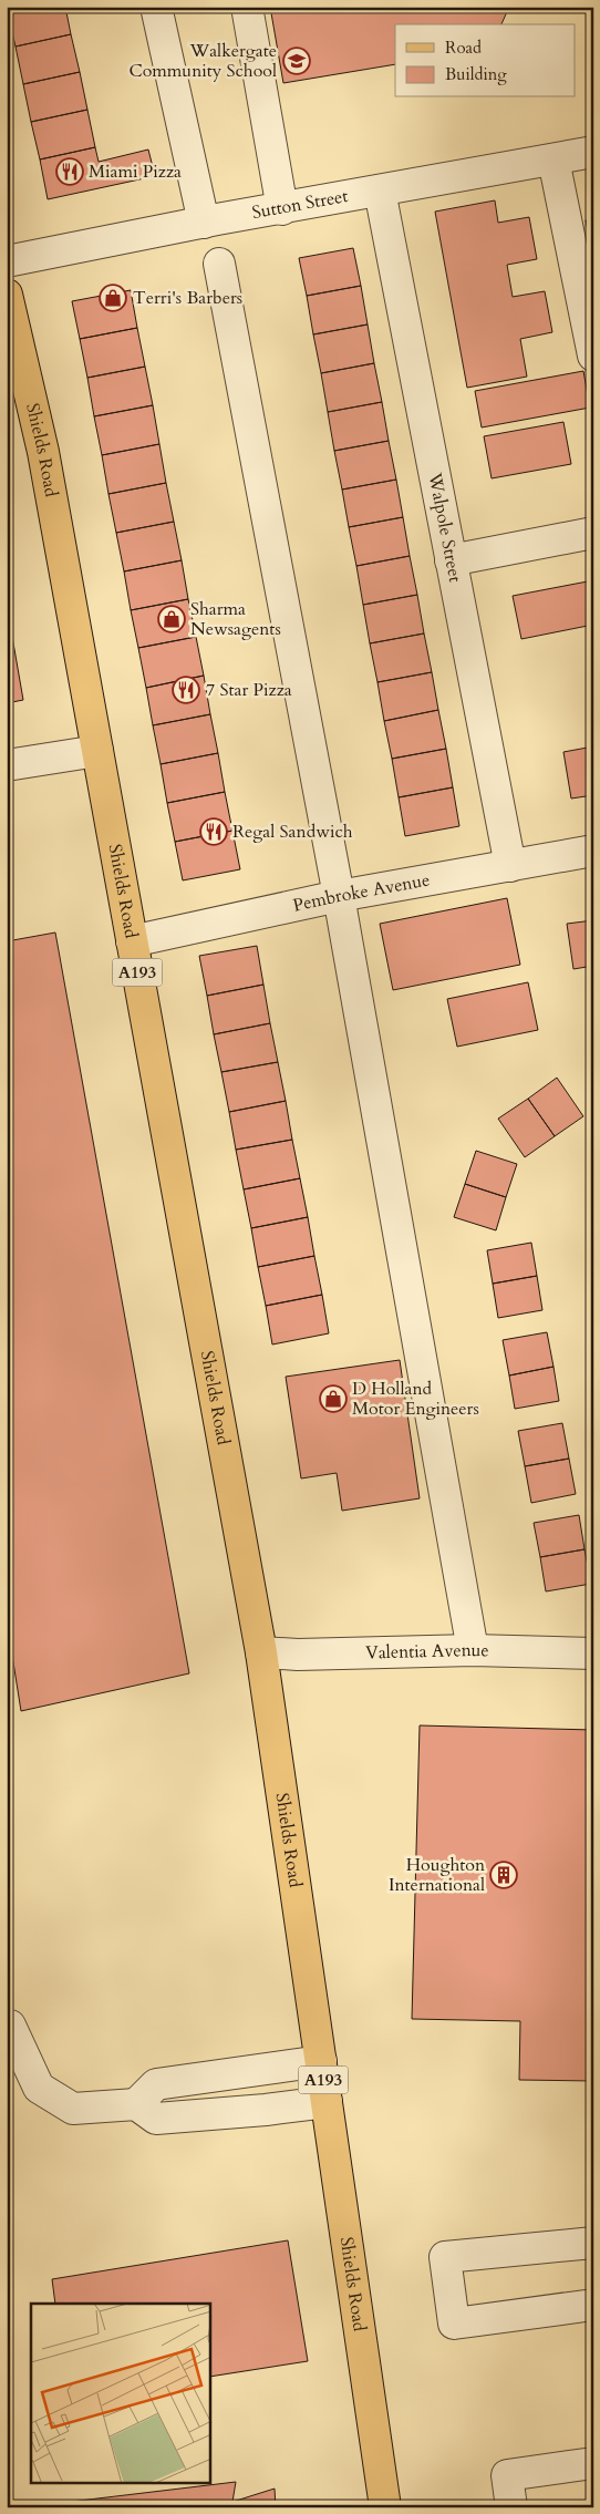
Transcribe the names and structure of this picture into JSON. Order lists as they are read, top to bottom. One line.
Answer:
{"streets":{"main road":["Shields Road","A193"],"street":["Sutton Street","Walpole Street","Pembroke Avenue","Valentia Avenue"]},"crossings":[["Sutton Street","Walpole Street"],["Shields Road","Pembroke Avenue"],["Shields Road","Valentia Avenue"],["Walpole Street","Pembroke Avenue"]],"places":{"school or university":["Walkergate Community School"],"restaurant":["Miami Pizza","7 Star Pizza","Regal Sandwich"],"shop":["Terri's Barbers","Sharma Newsagents","D Holland Motor Engineers"],"building":["Houghton International"]},"legend":["Road","Building"]}
